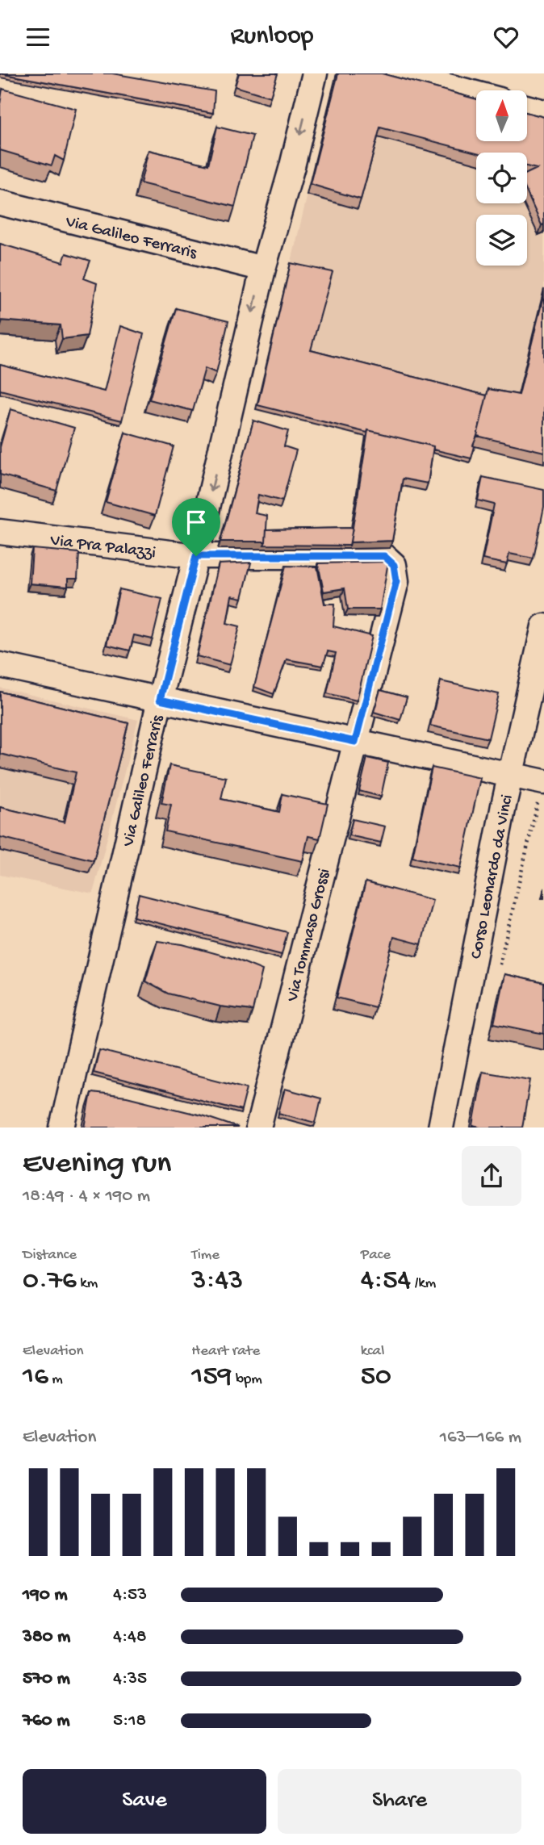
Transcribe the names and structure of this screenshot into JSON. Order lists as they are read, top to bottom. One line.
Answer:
{"streets":{"street":["Via Galileo Ferraris","Via Pra Palazzi","Corso Leonardo da Vinci","Via Tommaso Grossi"]},"crossings":[["Via Galileo Ferraris","Via Pra Palazzi"],["Via Pra Palazzi","Via Tommaso Grossi"]],"one_way":["Via Galileo Ferraris"],"north":"top","page":{"header":"Runloop","heading":["Evening run","18:49 · 4 × 190 m"],"stats":[["Distance","0.76 km"],["Time","3:43"],["Pace","4:54 /km"],["Elevation","16 m"],["Heart rate","159 bpm"],["kcal","50"]],"chart":["Elevation","163–166 m"],"list":[{"name":"190 m","note":"4:53"},{"name":"380 m","note":"4:48"},{"name":"570 m","note":"4:35"},{"name":"760 m","note":"5:18"}],"buttons":["Save","Share"]}}
